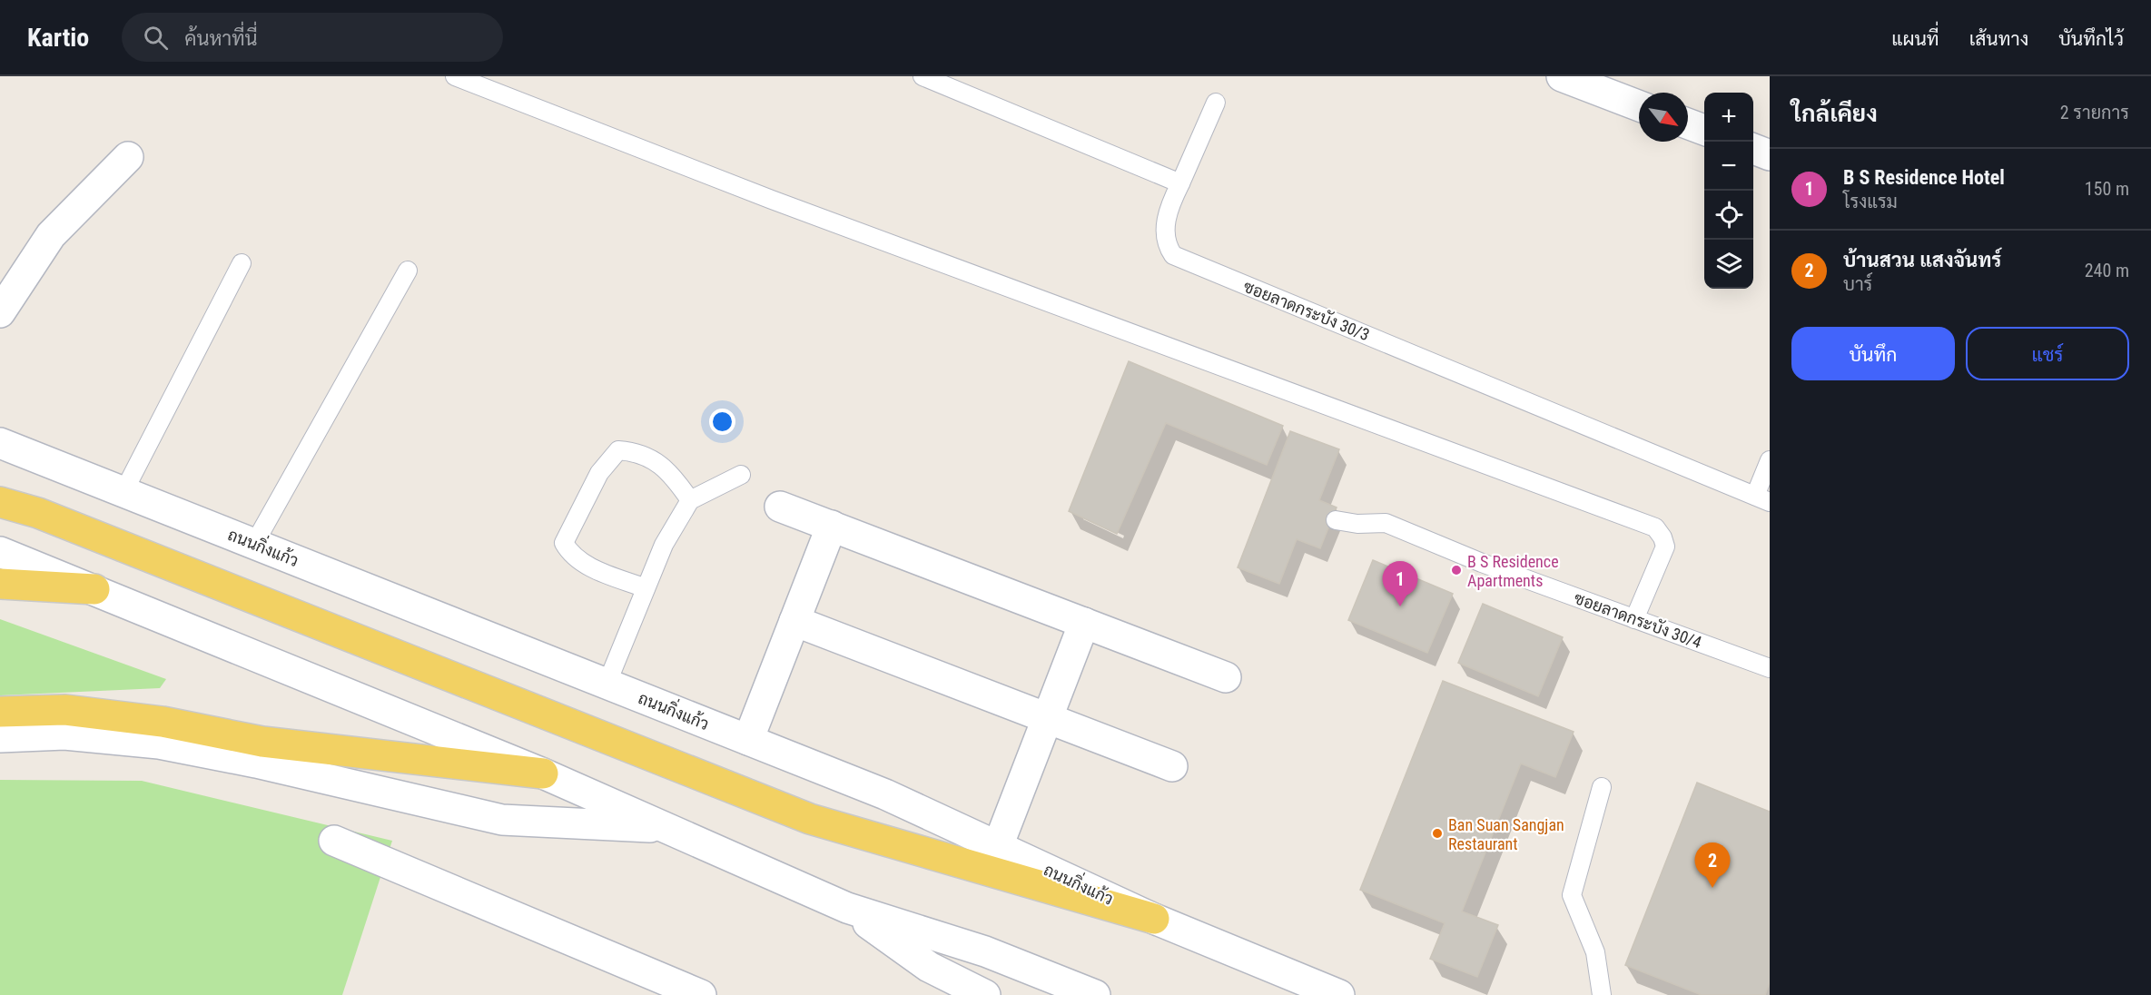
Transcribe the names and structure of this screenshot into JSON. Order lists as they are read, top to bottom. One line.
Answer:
{"streets":{"main road":["ถนนกิ่งแก้ว"],"lane":["ซอยลาดกระบัง 30/3","ซอยลาดกระบัง 30/4"]},"places":["B S Residence Apartments","Ban Suan Sangjan Restaurant"],"north":"bottom right","page":{"header":"Kartio","search":"ค้นหาที่นี่","nav":["แผนที่","เส้นทาง","บันทึกไว้"],"heading":["ใกล้เคียง","2 รายการ"],"map_buttons":["+","−"],"list":[{"mark":"1","name":"B S Residence Hotel","note":"โรงแรม","value":"150 m"},{"mark":"2","name":"บ้านสวน แสงจันทร์","note":"บาร์","value":"240 m"}],"buttons":["บันทึก","แชร์"],"pins":["1","2"]}}
